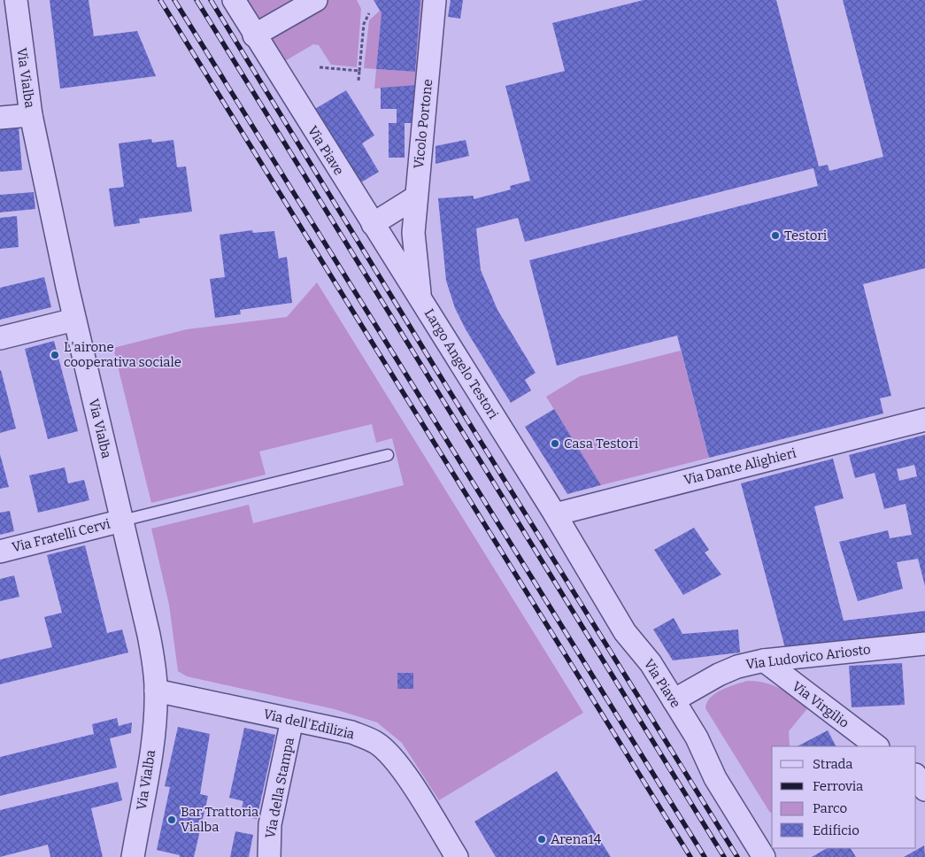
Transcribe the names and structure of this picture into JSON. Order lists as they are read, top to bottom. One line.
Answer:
{"streets":{"street":["Via Vialba","Vicolo Portone","Via Piave","Largo Angelo Testori","Via Dante Alighieri","Via Fratelli Cervi","Via Ludovico Ariosto","Via Virgilio","Via dell'Edilizia","Via della Stampa"]},"crossings":[["Via Vialba","Via Fratelli Cervi"],["Via Vialba","Via dell'Edilizia"],["Vicolo Portone","Largo Angelo Testori"],["Via Piave","Largo Angelo Testori"],["Via Piave","Via Dante Alighieri"],["Via Piave","Via Ludovico Ariosto"],["Largo Angelo Testori","Via Dante Alighieri"],["Via Ludovico Ariosto","Via Virgilio"],["Via dell'Edilizia","Via della Stampa"]],"places":["Testori","L'airone cooperativa sociale","Casa Testori","Bar Trattoria Vialba","Arena14"],"legend":["Strada","Ferrovia","Parco","Edificio"]}
